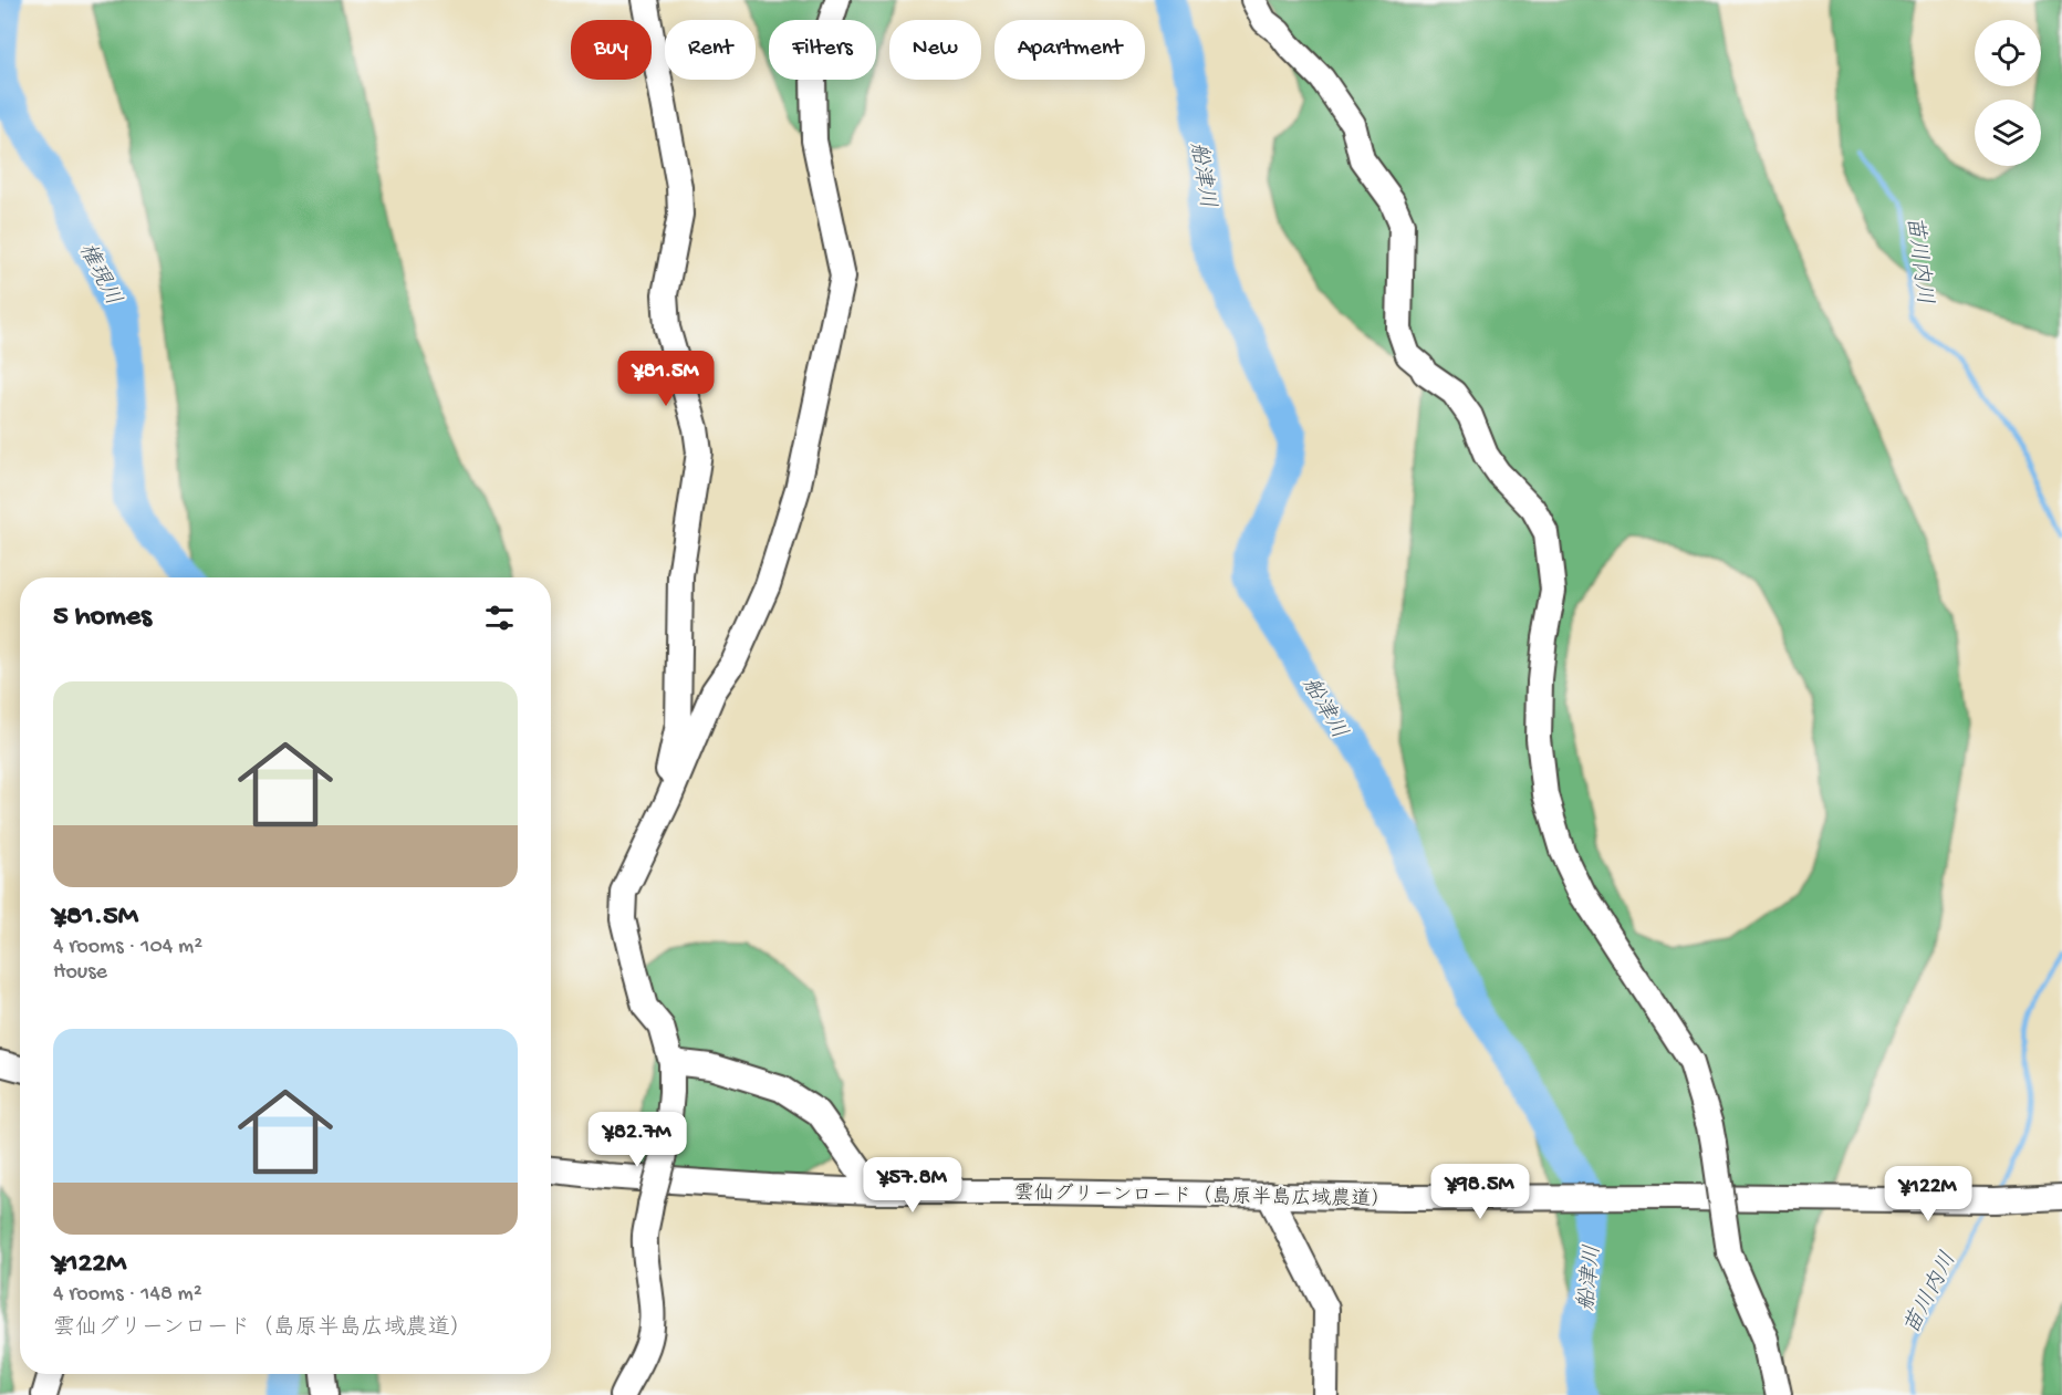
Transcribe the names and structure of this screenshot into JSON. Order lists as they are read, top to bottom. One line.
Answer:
{"streets":{"street":["雲仙グリーンロード（島原半島広域農道）"]},"water":["船津川","苗川内川","権現川"],"page":{"chip":["Buy","Rent","Filters","New","Apartment"],"price":["¥81.5M","¥82.7M","¥57.8M","¥98.5M","¥122M"],"heading":"5 homes","list":[{"name":"¥81.5M","note":"4 rooms · 104 m² · House"},{"name":"¥122M","note":"4 rooms · 148 m² · 雲仙グリーンロード（島原半島広域農道）"}]}}
